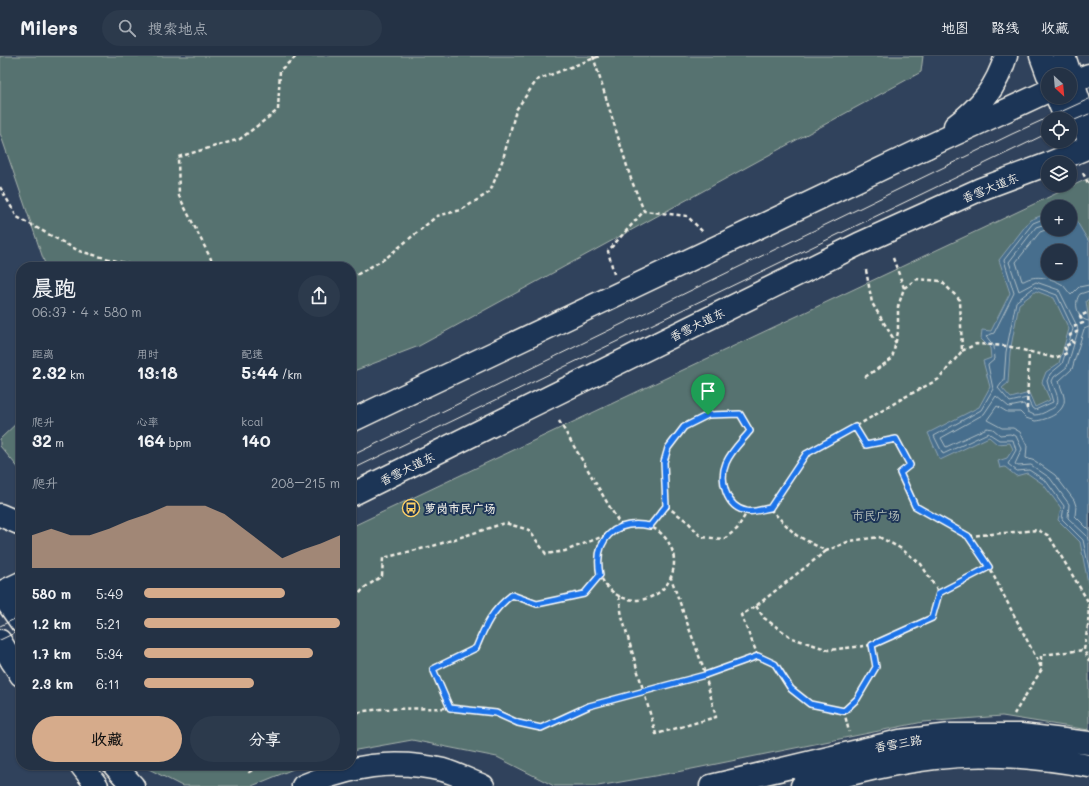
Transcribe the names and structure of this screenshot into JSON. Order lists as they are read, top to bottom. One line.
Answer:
{"streets":{"main road":["香雪大道东","香雪三路"]},"parks":["市民广场"],"places":{"bus stop":["萝岗市民广场"]},"north":"bottom right","page":{"header":"Milers","search":"搜索地点","nav":["地图","路线","收藏"],"map_buttons":["+","−"],"heading":["晨跑","06:37 · 4 × 580 m"],"stats":[["距离","2.32 km"],["用时","13:18"],["配速","5:44 /km"],["爬升","32 m"],["心率","164 bpm"],["kcal","140"]],"chart":["爬升","208–215 m"],"list":[{"name":"580 m","note":"5:49"},{"name":"1.2 km","note":"5:21"},{"name":"1.7 km","note":"5:34"},{"name":"2.3 km","note":"6:11"}],"buttons":["收藏","分享"]}}
